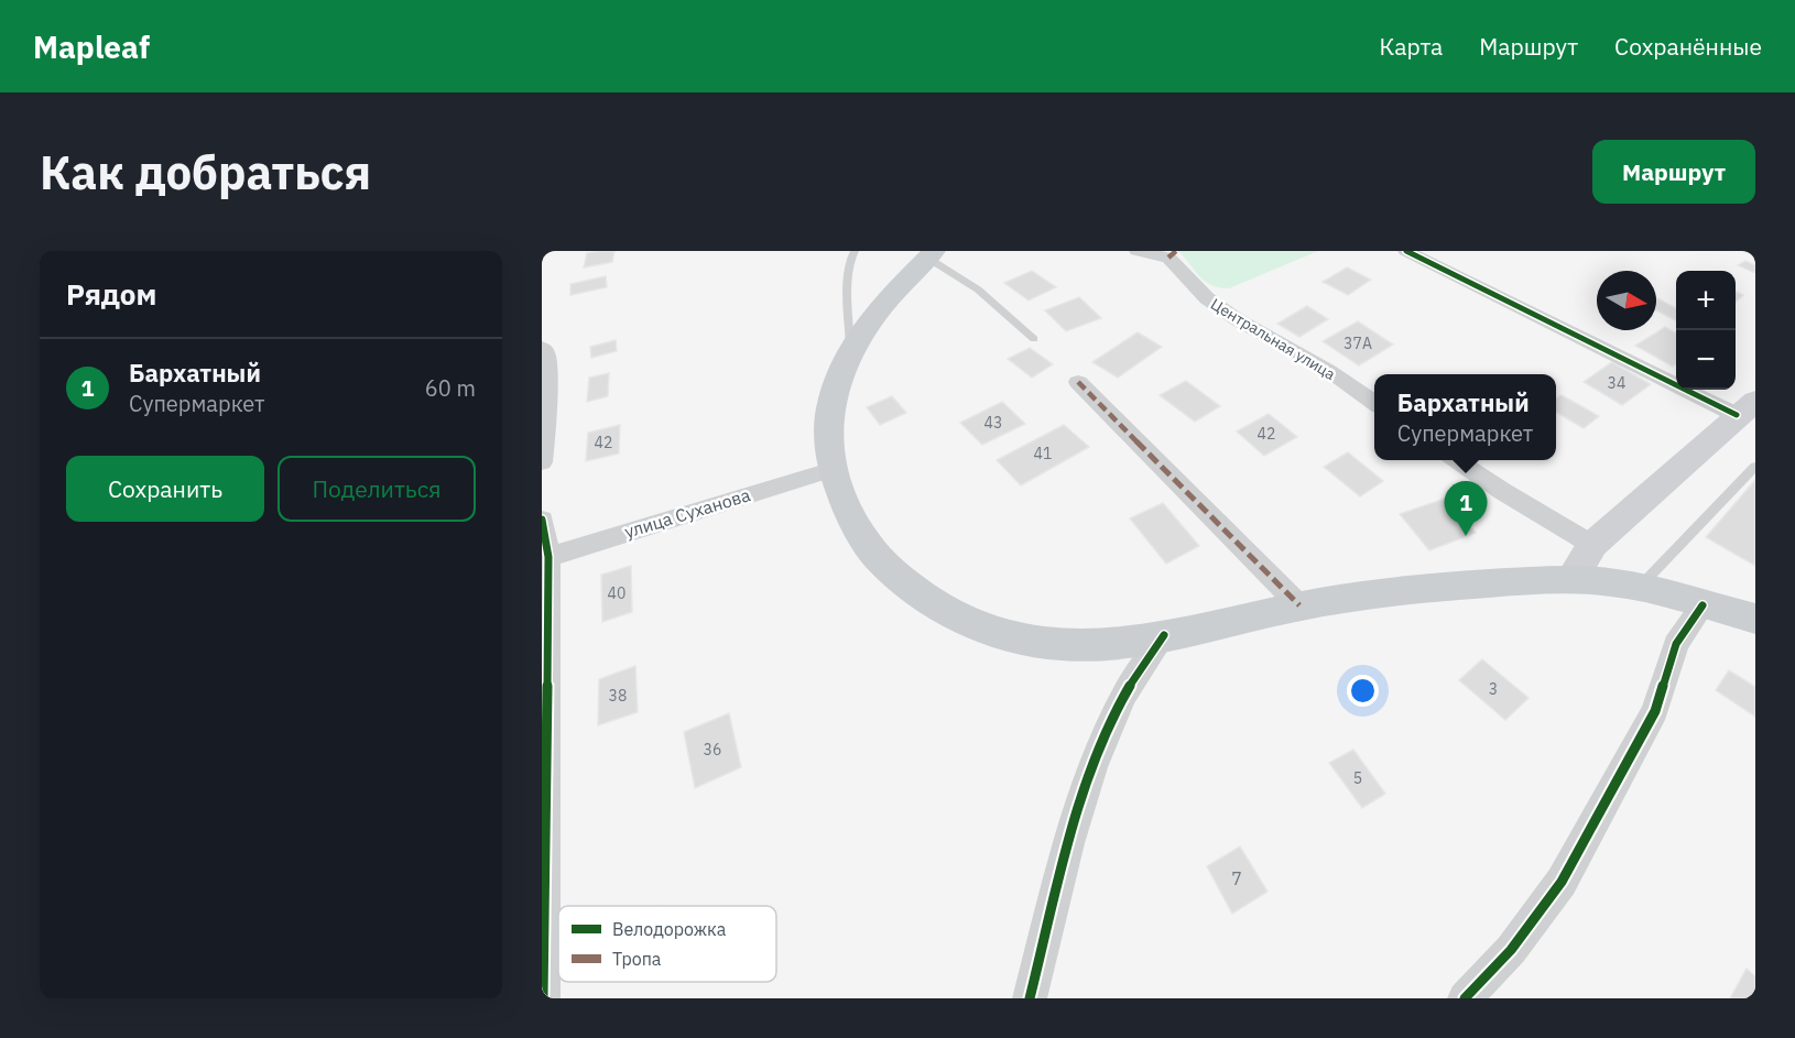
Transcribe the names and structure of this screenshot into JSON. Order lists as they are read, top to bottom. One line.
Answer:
{"streets":{"street":["Центральная улица","улица Суханова"]},"house_numbers":["37А","34","43","42","42","41","40","3","38","36","5","7"],"legend":["Велодорожка","Тропа"],"north":"right","page":{"header":"Mapleaf","nav":["Карта","Маршрут","Сохранённые"],"buttons":["Маршрут",["Сохранить","Поделиться"]],"title":"Как добраться","heading":"Рядом","map_buttons":["+","−"],"list":[{"mark":"1","name":"Бархатный","note":"Супермаркет","value":"60 m"}],"popup":["Бархатный","Супермаркет"],"pins":"1"}}
